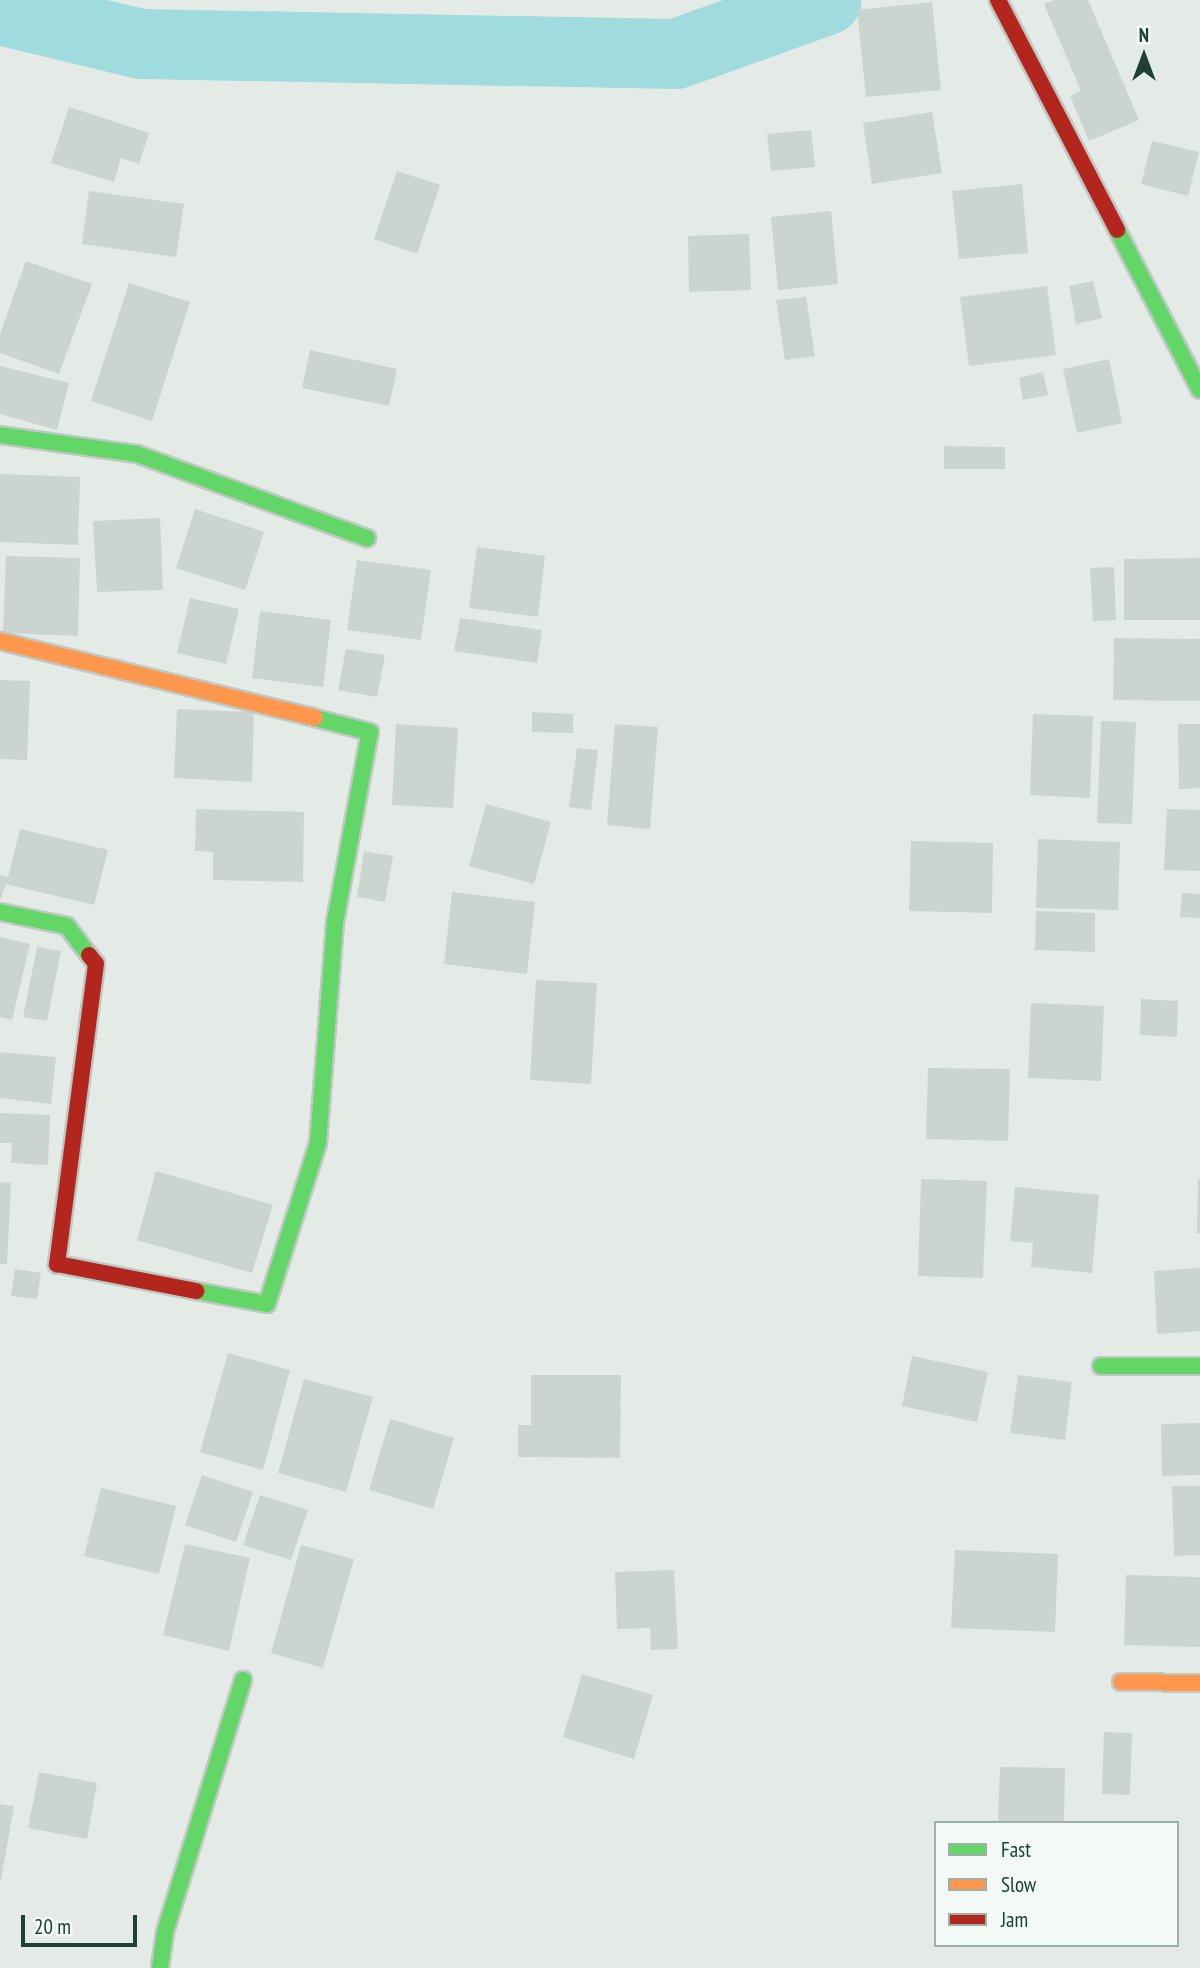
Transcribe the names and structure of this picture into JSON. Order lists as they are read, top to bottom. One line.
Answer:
{"legend":["Fast","Slow","Jam"],"scale_bar":"20 m","north":"top"}
